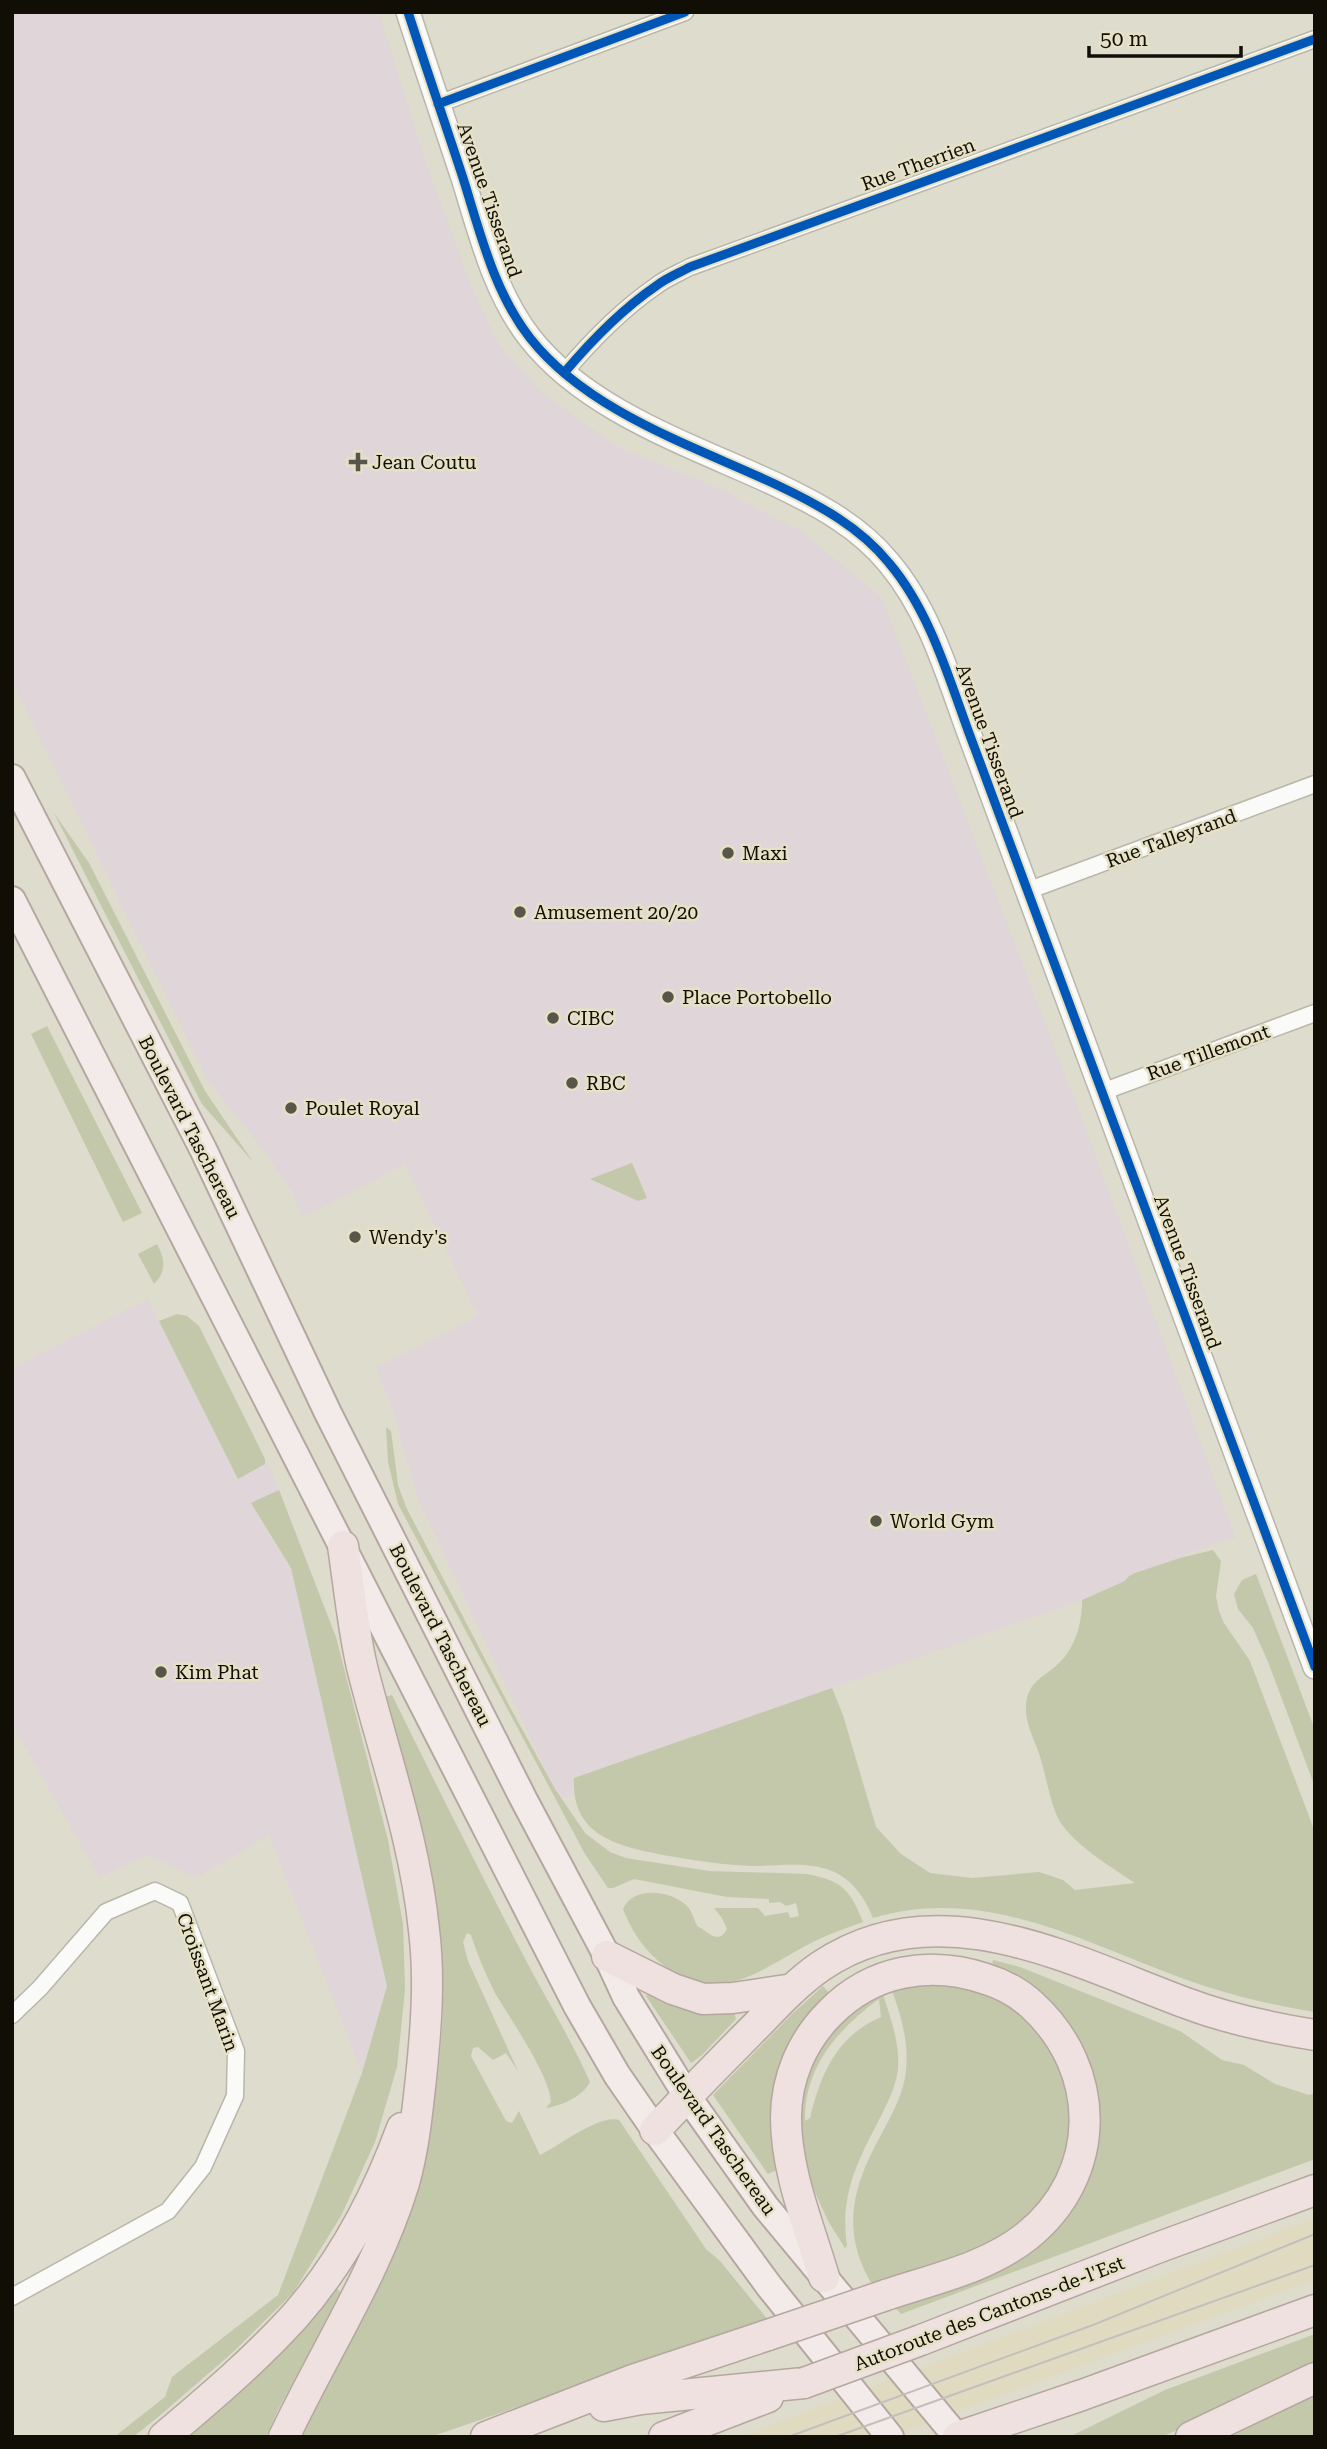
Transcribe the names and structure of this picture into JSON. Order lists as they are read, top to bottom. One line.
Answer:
{"streets":{"highway":["Autoroute des Cantons-de-l'Est"],"main road":["Boulevard Taschereau"],"street":["Rue Therrien","Avenue Tisserand","Rue Talleyrand","Rue Tillemont","Croissant Marin"]},"crossings":[["Rue Therrien","Avenue Tisserand"],["Avenue Tisserand","Rue Talleyrand"],["Avenue Tisserand","Rue Tillemont"]],"places":{"health":["Jean Coutu"],"other":["Maxi","Amusement 20/20","Place Portobello","CIBC","RBC","Poulet Royal","Wendy's","World Gym","Kim Phat"]},"scale_bar":"50 m"}
